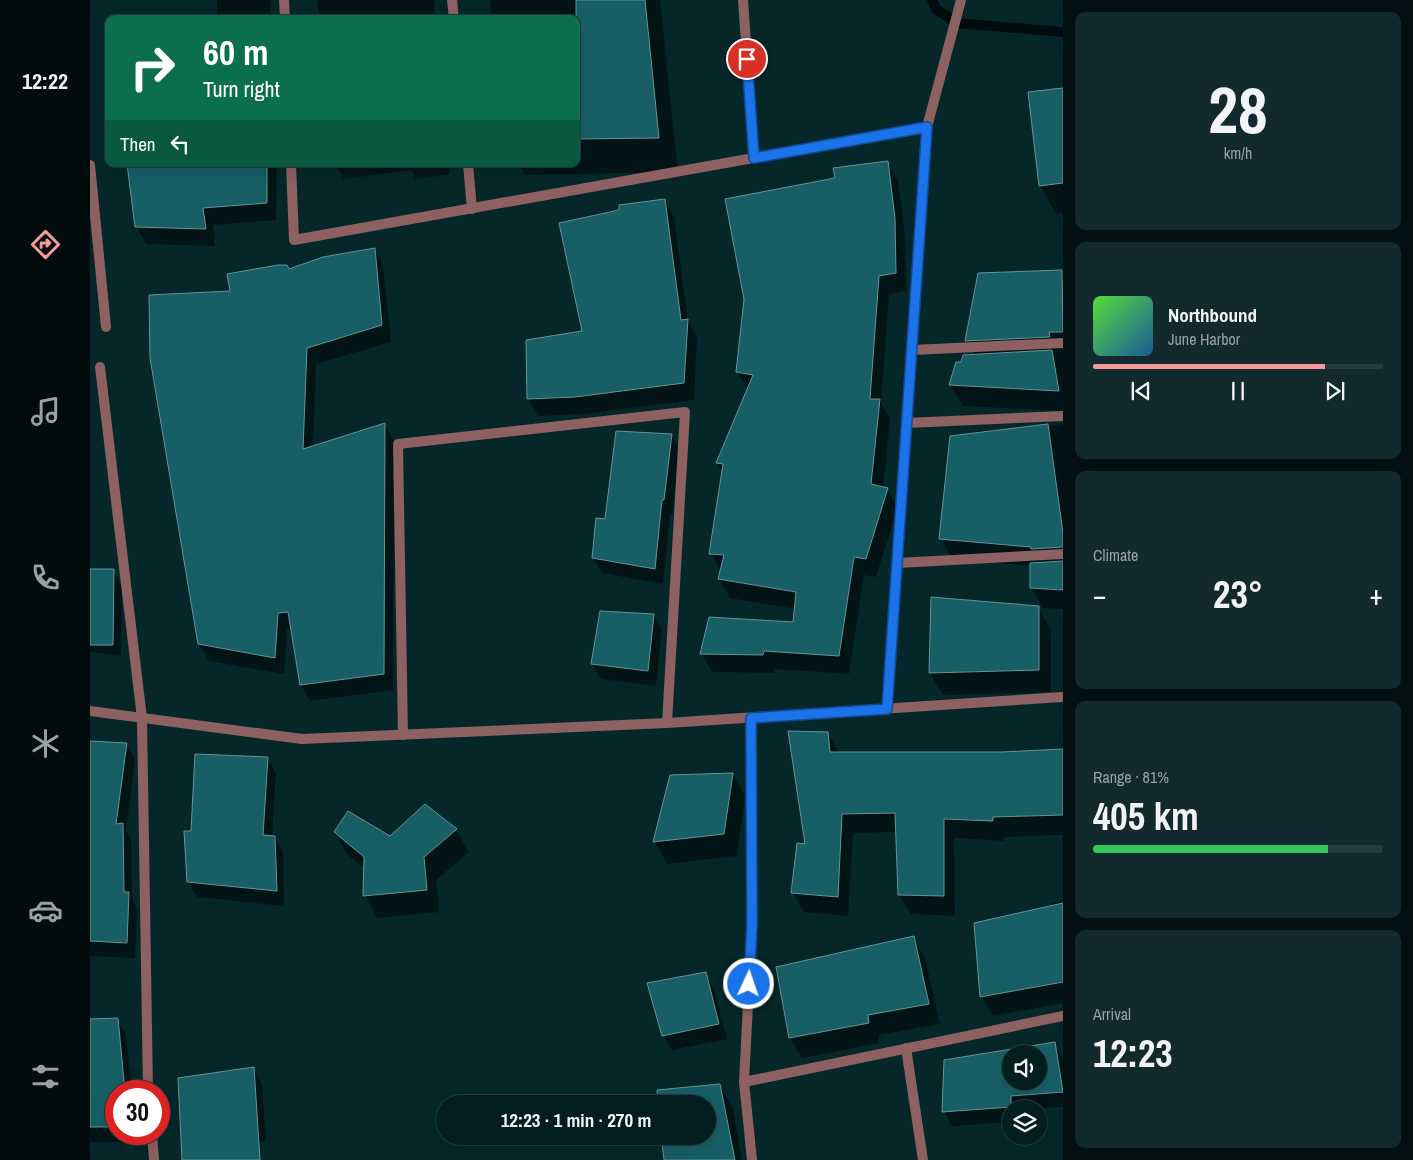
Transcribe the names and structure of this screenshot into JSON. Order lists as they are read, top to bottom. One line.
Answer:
{"page":{"tabs":"12:22","tile":[["28","km/h"],"Climate",["Range · 81%","405 km"],["Arrival","12:23"]],"turn":["60 m","Turn right"],"then":"Then","song":["Northbound","June Harbor"],"heat":["−","23°","+"],"limit":"30","trip":"12:23 · 1 min · 270 m"}}
